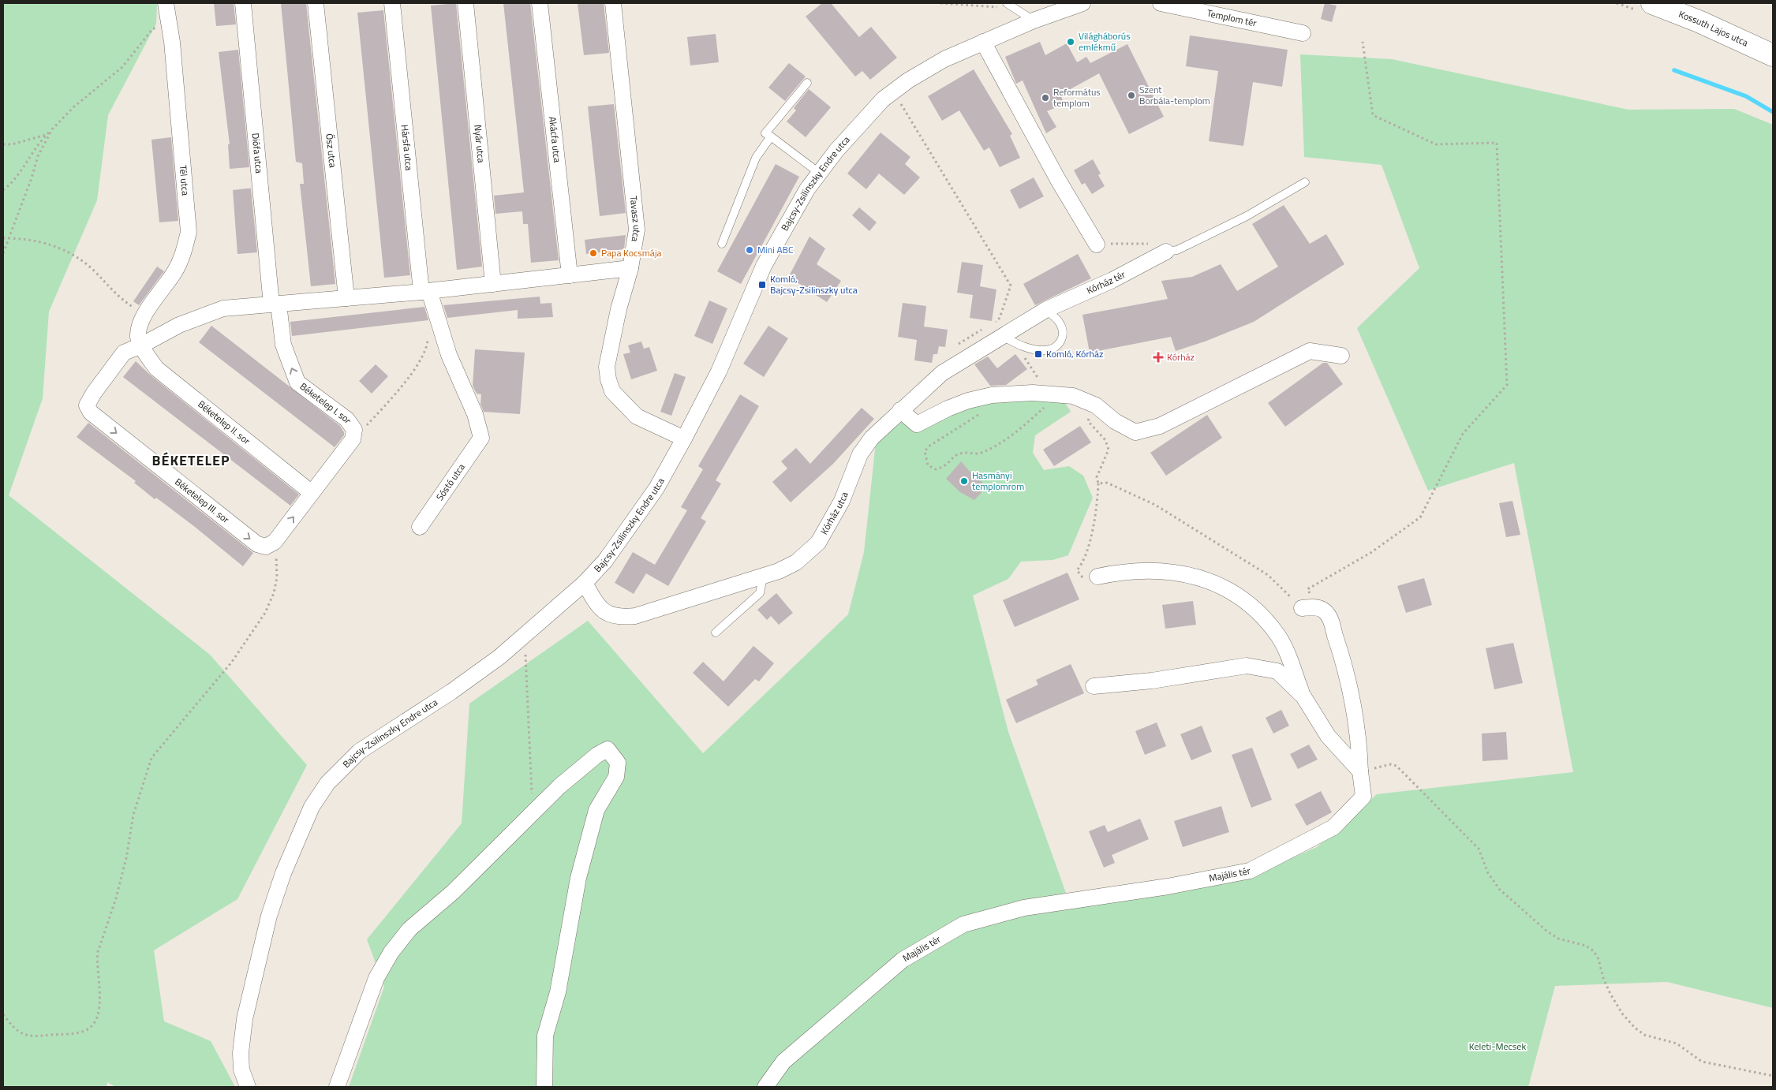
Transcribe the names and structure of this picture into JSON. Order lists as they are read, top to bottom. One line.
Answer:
{"streets":{"main road":["Kossuth Lajos utca"],"street":["Templom tér","Akácfa utca","Nyár utca","Hársfa utca","Ősz utca","Diófa utca","Tél utca","Bajcsy-Zsilinszky Endre utca","Tavasz utca","Kórház tér","Béketelep I. sor","Béketelep II. sor","Sóstó utca","Béketelep III. sor","Kórház utca","Majális tér"]},"crossings":[["Hársfa utca","Sóstó utca"],["Diófa utca","Béketelep I. sor"],["Tél utca","Béketelep II. sor"],["Tél utca","Béketelep III. sor"],["Bajcsy-Zsilinszky Endre utca","Tavasz utca"],["Bajcsy-Zsilinszky Endre utca","Kórház utca"],["Kórház tér","Kórház utca"],["Béketelep I. sor","Béketelep II. sor"],["Béketelep I. sor","Béketelep III. sor"],["Béketelep II. sor","Béketelep III. sor"]],"one_way":["Béketelep I. sor"],"districts":["BÉKETELEP"],"parks":["Keleti-Mecsek"],"places":{"other":["Világháborús emlékmű","Szent Borbála-templom","Református templom","Mini ABC","Papa Kocsmája","Hasmányi templomrom"],"transit":["Komló, Bajcsy-Zsilinszky utca","Komló, Kórház"],"health":["Kórház"]}}
